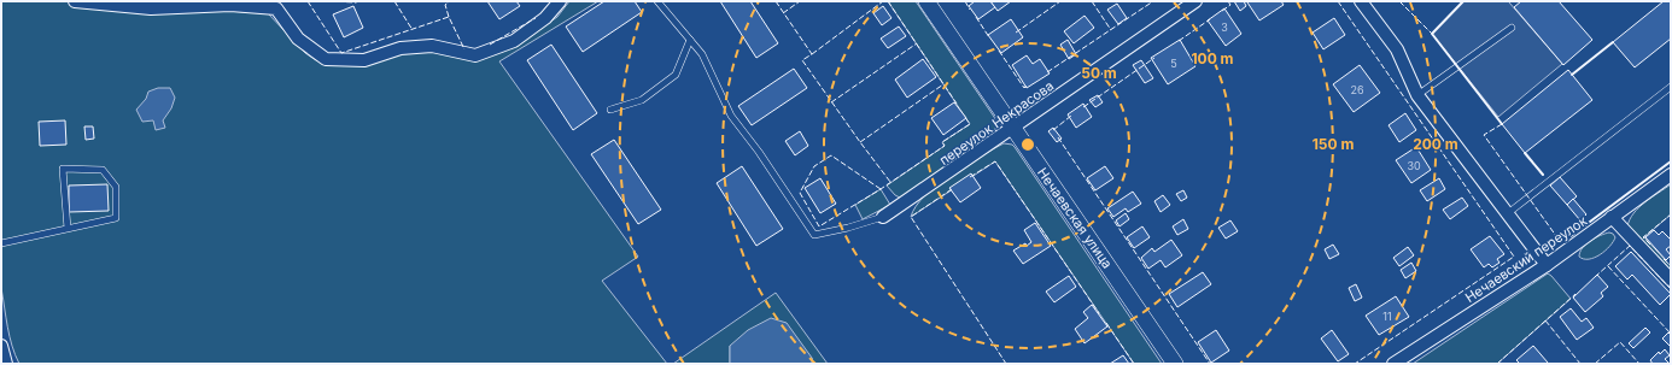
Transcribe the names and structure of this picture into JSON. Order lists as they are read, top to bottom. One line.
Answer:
{"streets":{"street":["переулок Некрасова","Нечаевская улица","Нечаевский переулок"]},"crossings":[["переулок Некрасова","Нечаевская улица"]],"house_numbers":["3","5","26","30","11"],"rings":["100 m","50 m","150 m","200 m"]}
